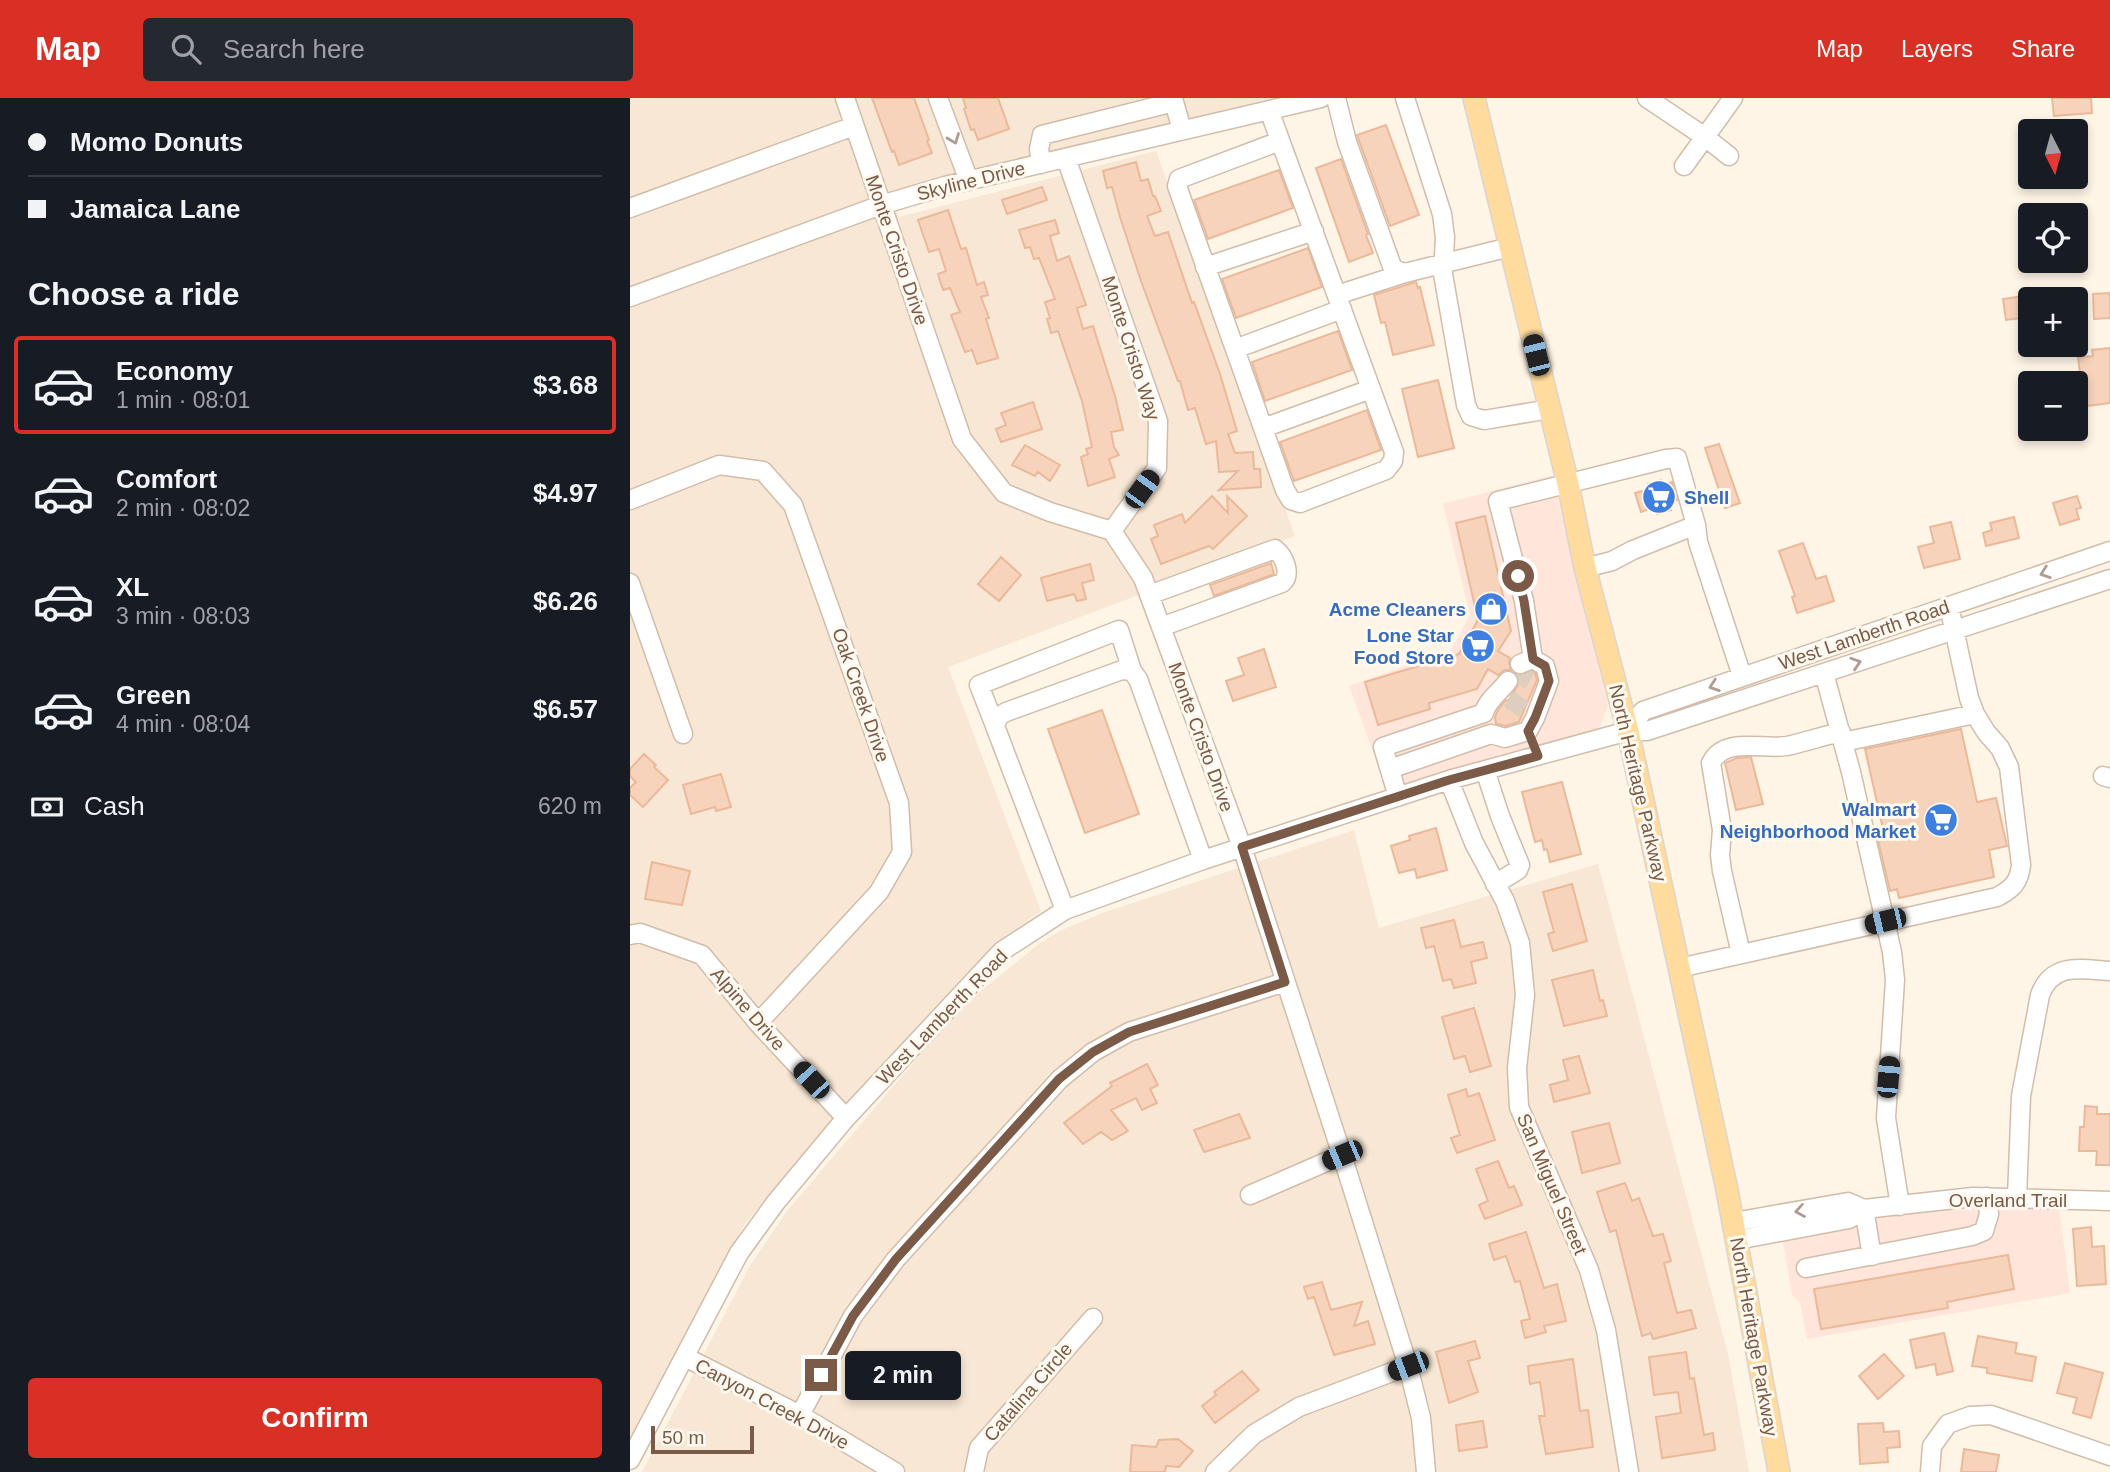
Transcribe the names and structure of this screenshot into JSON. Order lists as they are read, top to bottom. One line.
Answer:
{"streets":{"main road":["North Heritage Parkway"],"street":["Skyline Drive","Monte Cristo Drive","Monte Cristo Way","West Lamberth Road","Oak Creek Drive","Alpine Drive","San Miguel Street","Overland Trail","Catalina Circle","Canyon Creek Drive"]},"crossings":[["Skyline Drive","Monte Cristo Drive"],["Skyline Drive","Monte Cristo Way"],["Monte Cristo Drive","Monte Cristo Way"],["Monte Cristo Drive","West Lamberth Road"],["West Lamberth Road","North Heritage Parkway"],["West Lamberth Road","Alpine Drive"],["West Lamberth Road","San Miguel Street"],["West Lamberth Road","Canyon Creek Drive"],["Oak Creek Drive","Alpine Drive"],["North Heritage Parkway","Overland Trail"]],"places":{"supermarket":["Shell","Lone Star Food Store","Walmart Neighborhood Market"],"shop":["Acme Cleaners"]},"scale_bar":"50 m","north":"bottom","page":{"header":"Map","search":"Search here","nav":["Map","Layers","Share"],"banner":["Momo Donuts","Jamaica Lane"],"map_buttons":["+","−"],"heading":"Choose a ride","list":[{"name":"Economy","note":"1 min · 08:01","value":"$3.68"},{"name":"Comfort","note":"2 min · 08:02","value":"$4.97"},{"name":"XL","note":"3 min · 08:03","value":"$6.26"},{"name":"Green","note":"4 min · 08:04","value":"$6.57"}],"pay":["Cash","620 m"],"bubble":"2 min","buttons":"Confirm","scale":"50 m"}}
